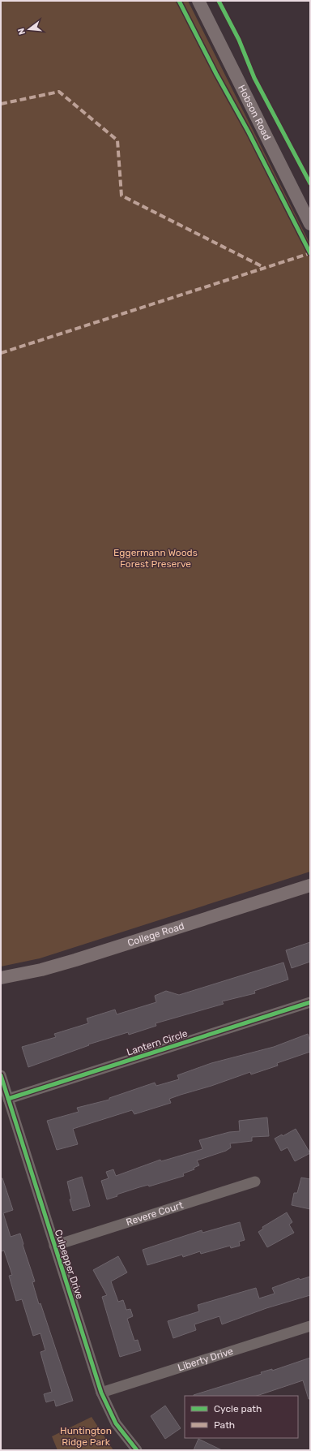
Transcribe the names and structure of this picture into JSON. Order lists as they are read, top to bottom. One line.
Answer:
{"streets":{"main road":["Hobson Road","College Road"],"street":["Lantern Circle","Revere Court","Culpepper Drive","Liberty Drive"]},"crossings":[["Lantern Circle","Culpepper Drive"],["Revere Court","Culpepper Drive"],["Culpepper Drive","Liberty Drive"]],"parks":["Eggermann Woods Forest Preserve","Huntington Ridge Park"],"legend":["Cycle path","Path"],"north":"left"}
